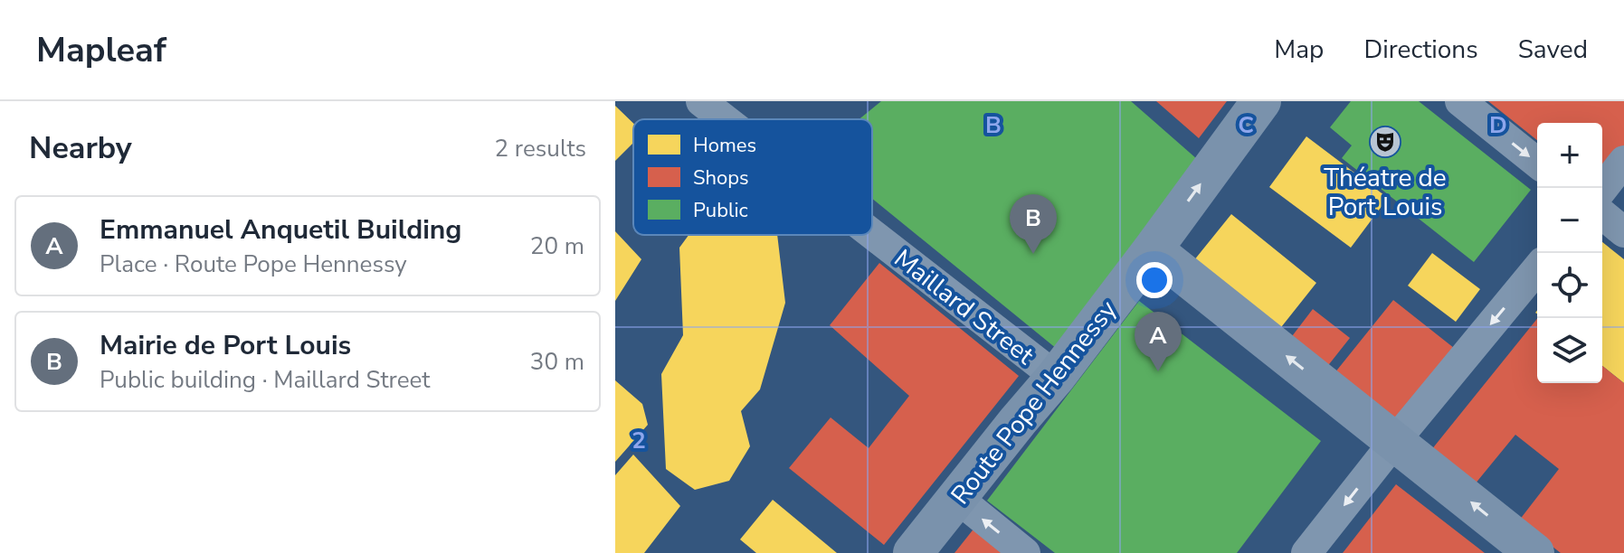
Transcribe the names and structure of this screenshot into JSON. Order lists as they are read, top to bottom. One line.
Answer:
{"streets":{"main road":["Route Pope Hennessy"],"street":["Maillard Street"]},"crossings":[["Maillard Street","Route Pope Hennessy"]],"places":{"theatre":["Théatre de Port Louis"]},"legend":["Homes","Shops","Public"],"page":{"header":"Mapleaf","nav":["Map","Directions","Saved"],"heading":["Nearby","2 results"],"map_buttons":["+","−"],"pins":["B","A"],"list":[{"mark":"A","name":"Emmanuel Anquetil Building","note":"Place · Route Pope Hennessy","value":"20 m"},{"mark":"B","name":"Mairie de Port Louis","note":"Public building · Maillard Street","value":"30 m"}]},"grid":{"columns":["B","C","D"],"rows":["2"]}}
